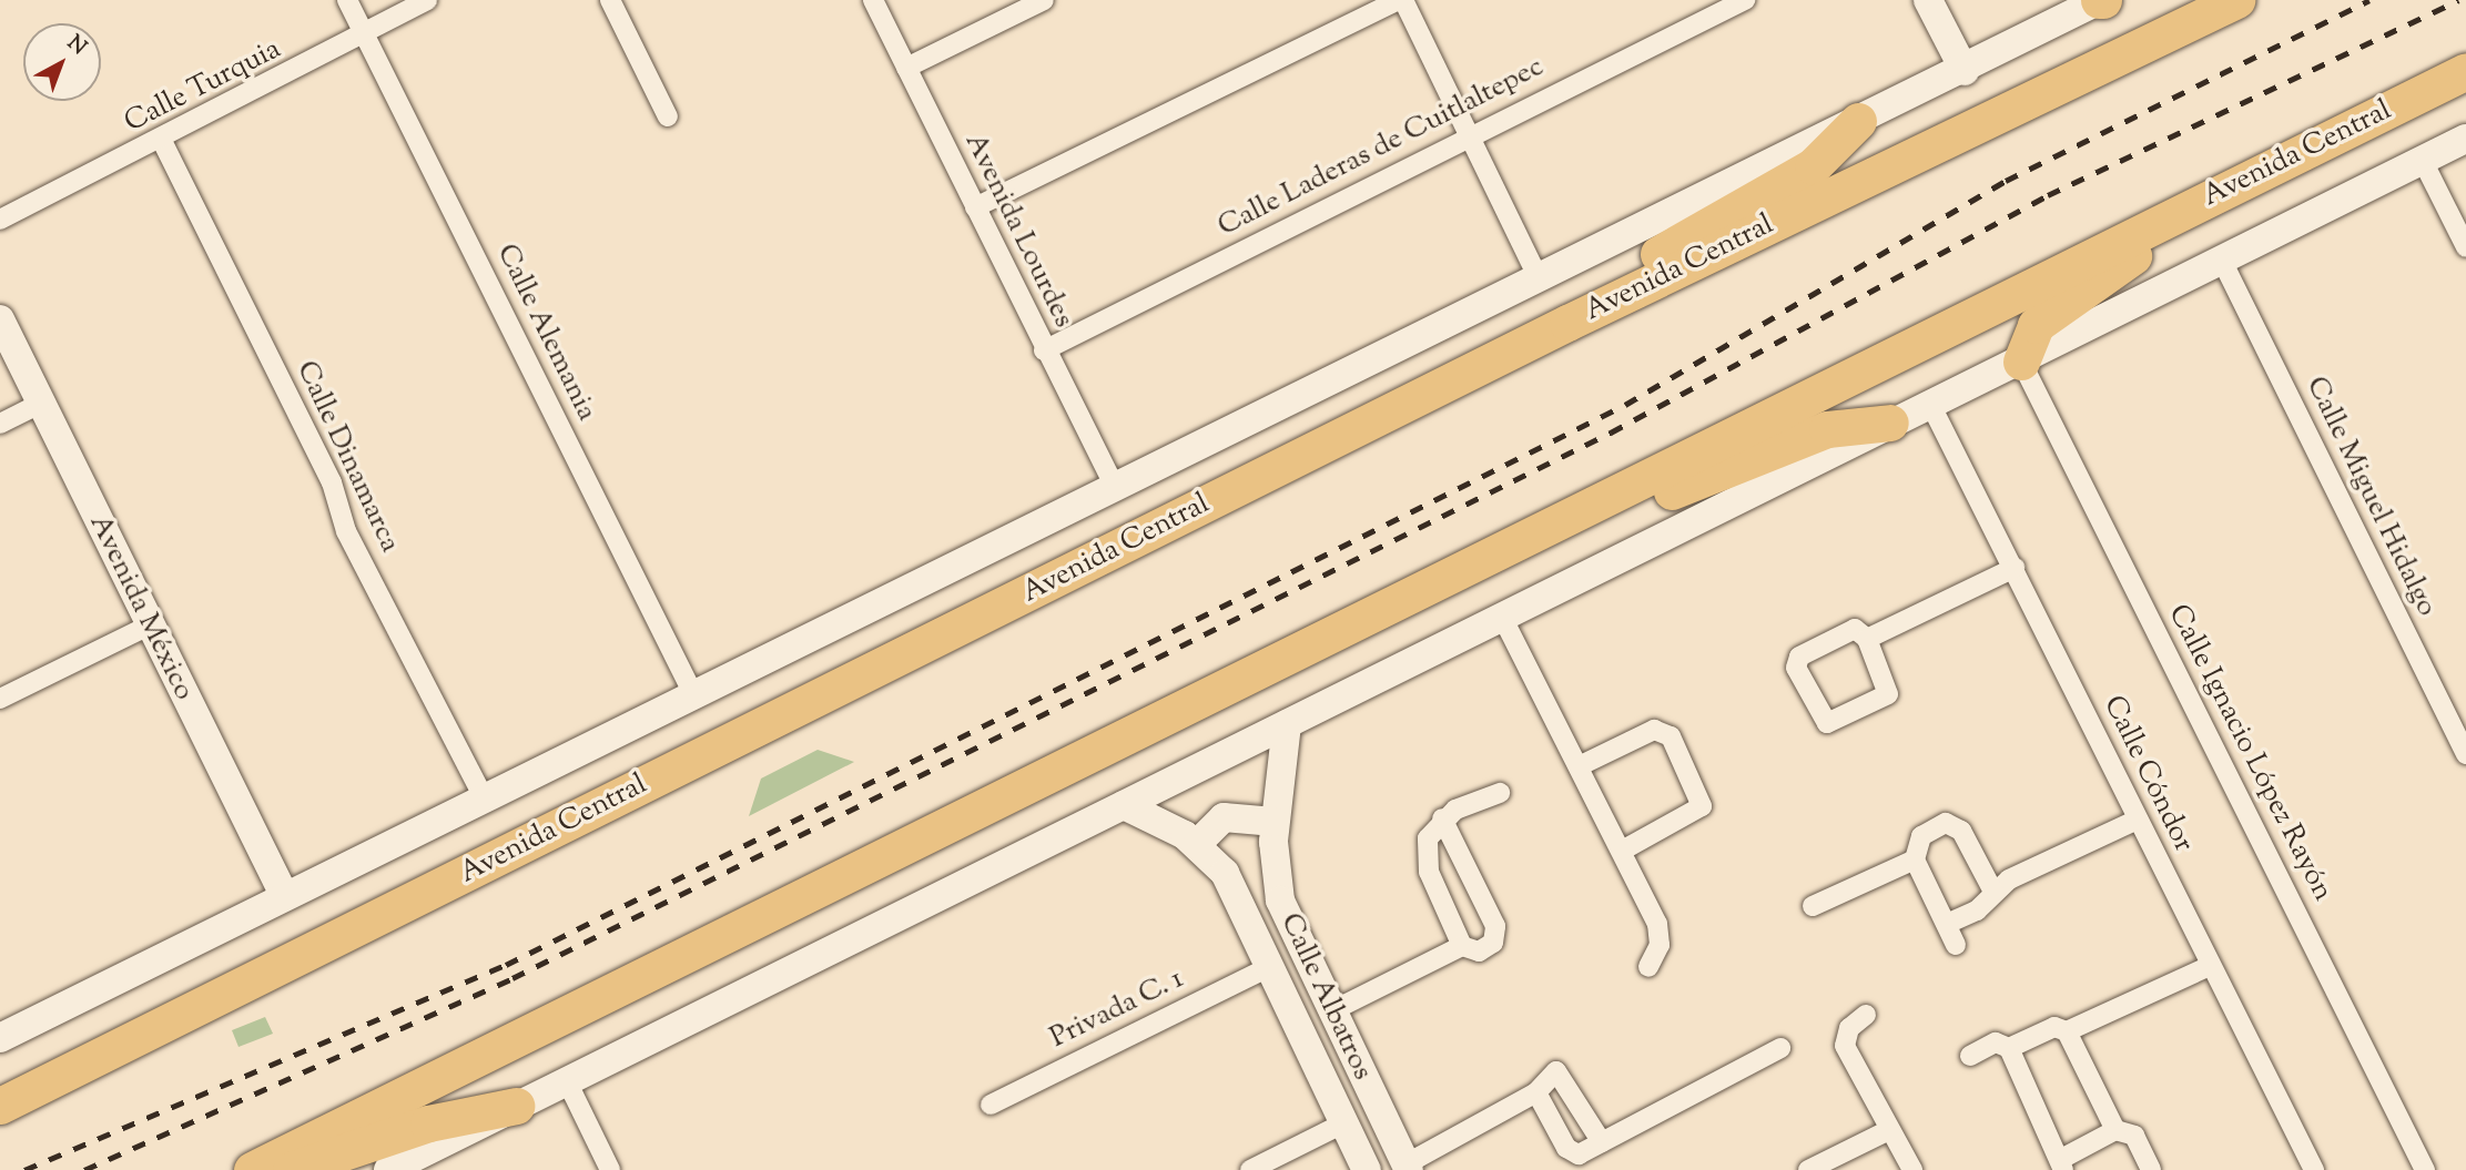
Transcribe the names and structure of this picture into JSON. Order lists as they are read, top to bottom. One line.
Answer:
{"streets":{"highway":["Avenida Central"],"main road":["Avenida México","Calle Albatros"],"street":["Calle Turquia","Calle Laderas de Cuitlaltepec","Avenida Lourdes","Calle Alemania","Calle Dinamarca","Calle Miguel Hidalgo","Calle Ignacio López Rayón","Calle Cóndor","Privada C. 1"]},"crossings":[["Calle Turquia","Calle Alemania"],["Calle Turquia","Calle Dinamarca"],["Calle Laderas de Cuitlaltepec","Avenida Lourdes"],["Avenida Central","Avenida Lourdes"],["Avenida Central","Calle Alemania"],["Avenida Central","Calle Dinamarca"],["Avenida Central","Avenida México"],["Calle Albatros","Privada C. 1"]],"north":"top right"}
